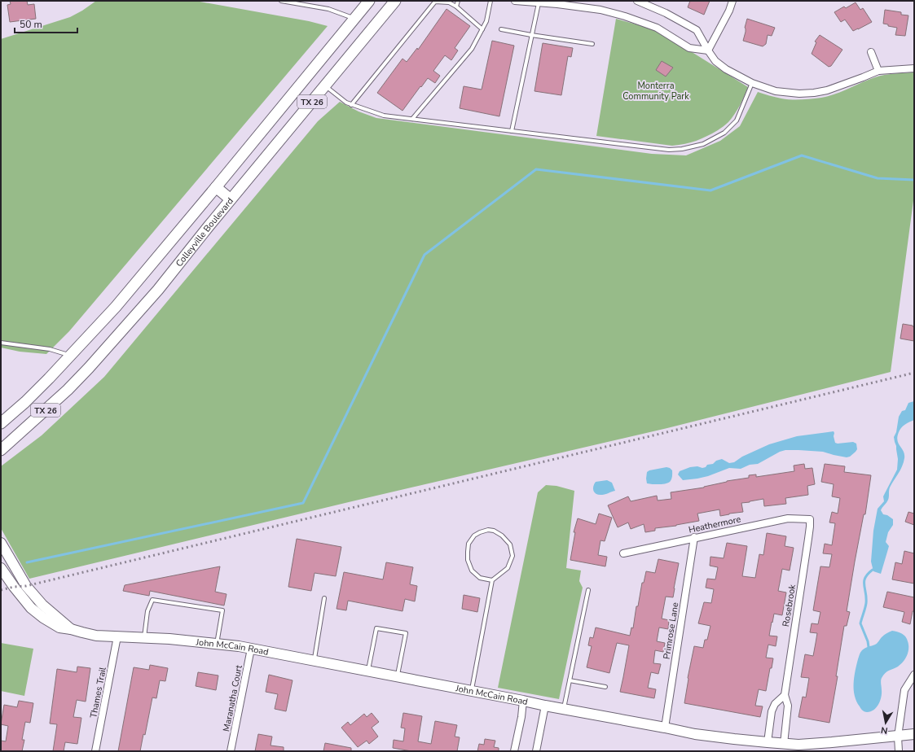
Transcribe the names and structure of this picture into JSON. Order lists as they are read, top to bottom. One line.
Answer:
{"streets":{"main road":["TX 26","Colleyville Boulevard","John McCain Road"],"street":["Heathermore","Rosebrook","Primrose Lane","Thames Trail","Maranatha Court"]},"crossings":[["Heathermore","Rosebrook"],["Heathermore","Primrose Lane"],["Rosebrook","John McCain Road"],["Primrose Lane","John McCain Road"],["John McCain Road","Thames Trail"],["John McCain Road","Maranatha Court"]],"parks":["Monterra Community Park"],"scale_bar":"50 m","north":"bottom"}
